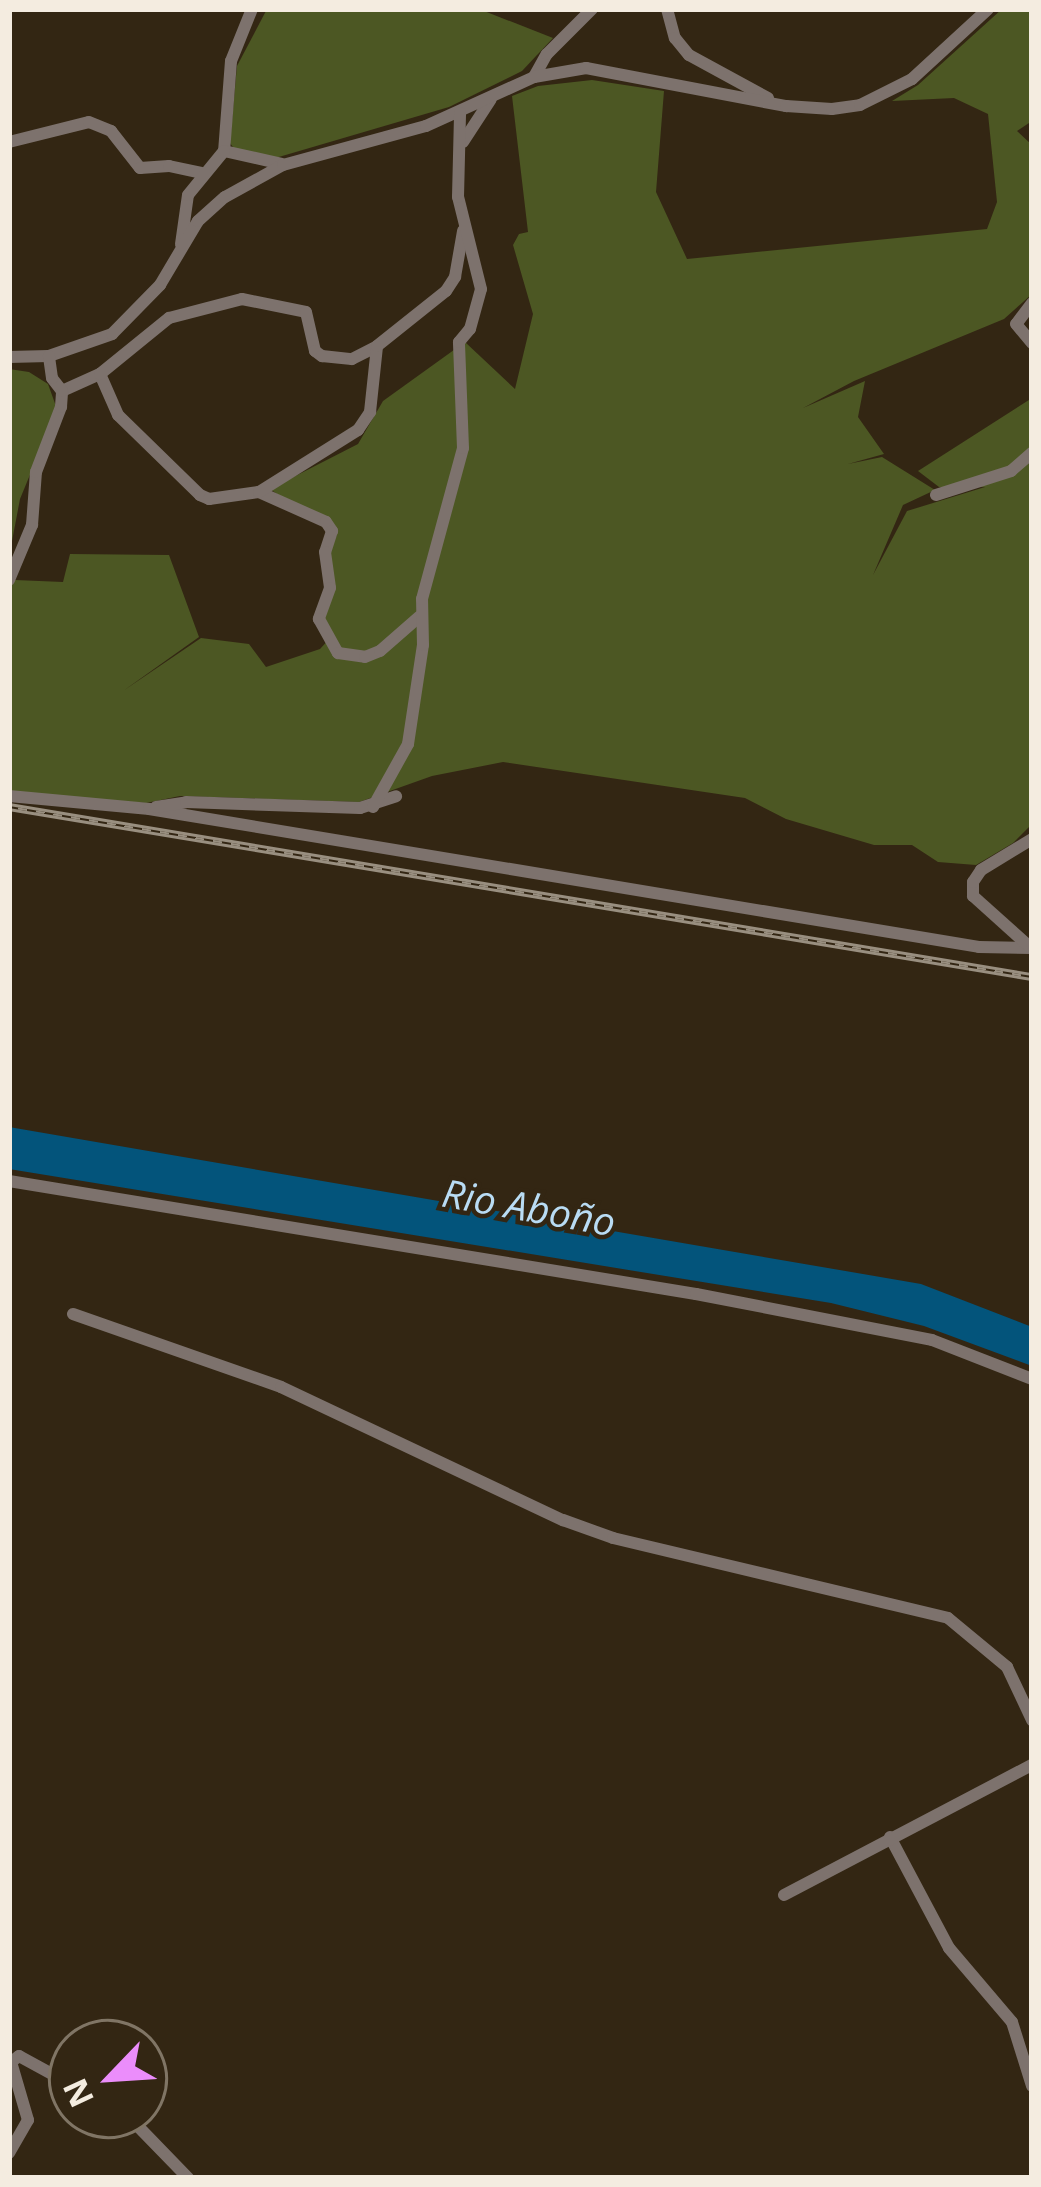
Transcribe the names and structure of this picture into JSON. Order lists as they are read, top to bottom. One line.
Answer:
{"water":["Rio Aboño"],"north":"bottom left"}
